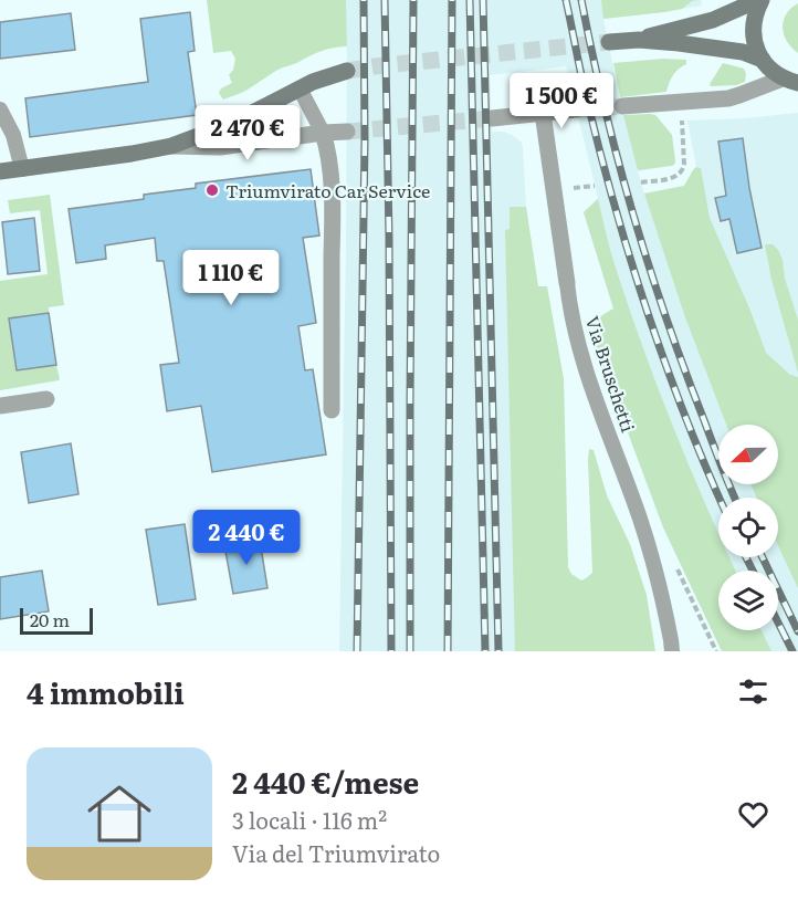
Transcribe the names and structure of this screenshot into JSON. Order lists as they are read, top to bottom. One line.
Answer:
{"streets":{"street":["Via Bruschetti"]},"places":["Triumvirato Car Service"],"scale_bar":"20 m","north":"left","page":{"price":["1 500 €","2 470 €","1 110 €","2 440 €"],"scale":"20 m","heading":"4 immobili","list":[{"name":"2 440 €/mese","note":"3 locali · 116 m² · Via del Triumvirato"}]}}
